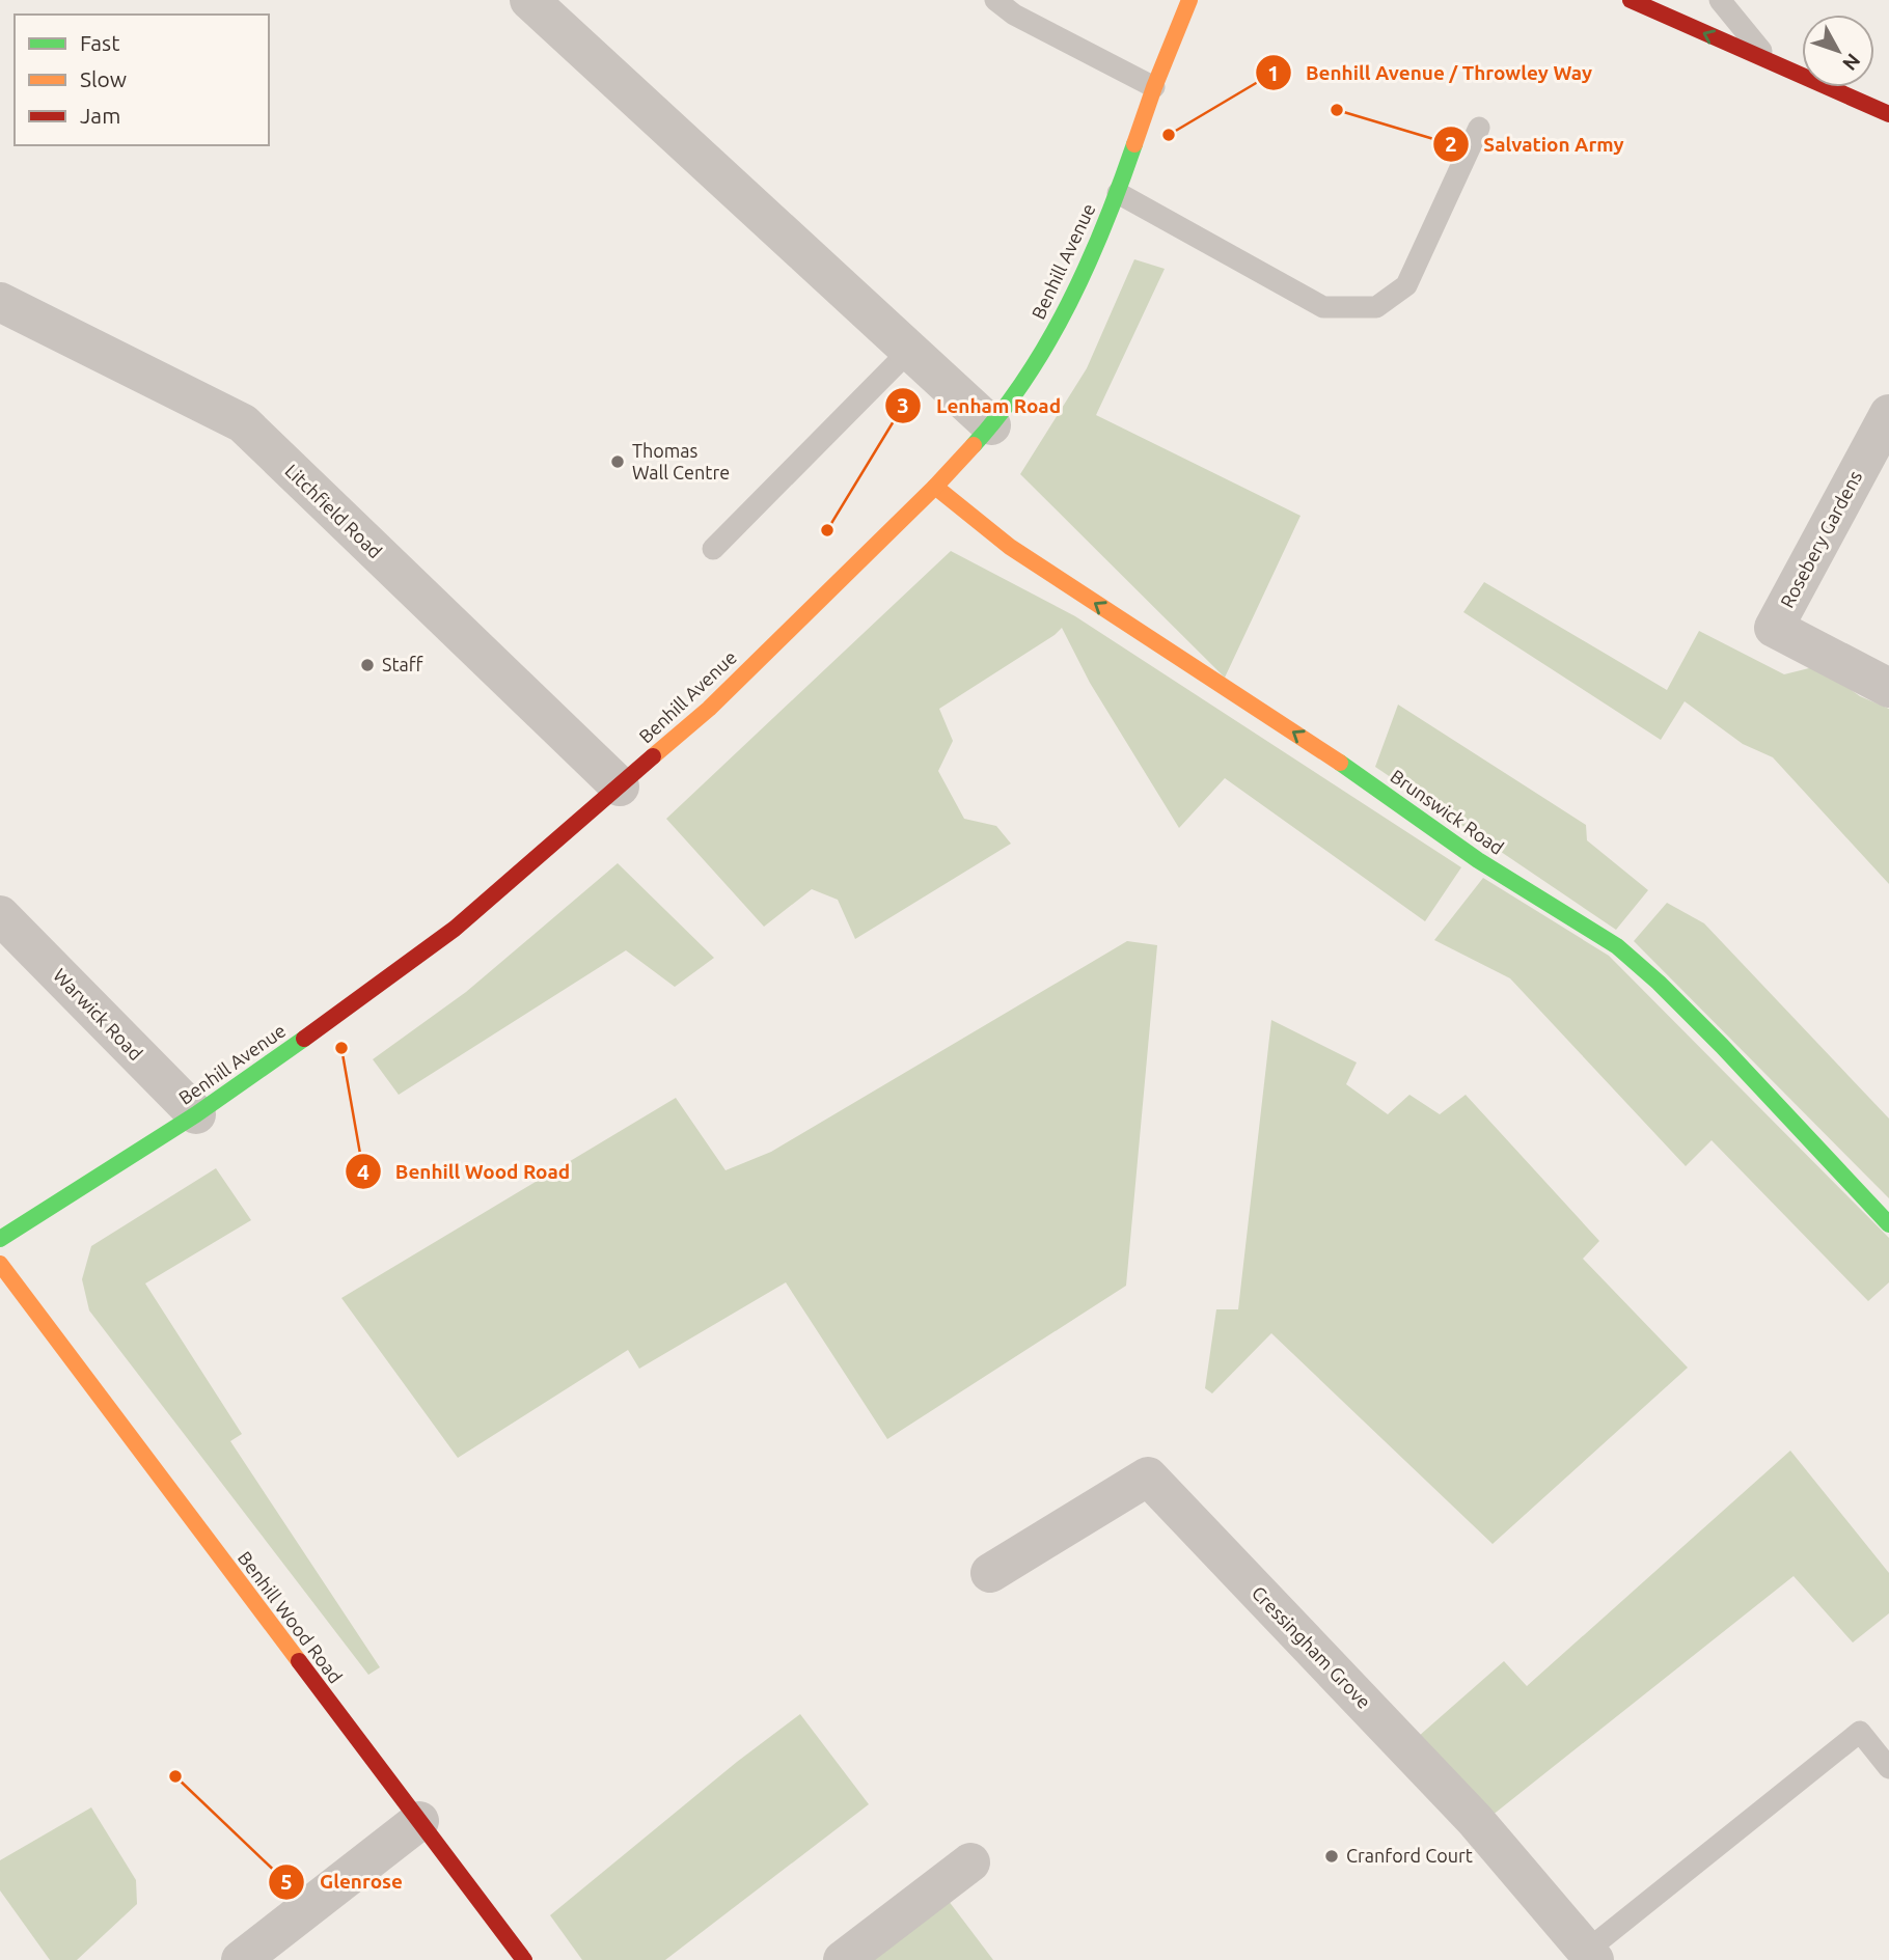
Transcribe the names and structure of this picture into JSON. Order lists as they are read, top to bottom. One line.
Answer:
{"streets":{"street":["Benhill Avenue","Litchfield Road","Rosebery Gardens","Brunswick Road","Warwick Road","Benhill Wood Road","Cressingham Grove"]},"crossings":[["Benhill Avenue","Litchfield Road"],["Benhill Avenue","Brunswick Road"],["Benhill Avenue","Warwick Road"]],"one_way":["Brunswick Road"],"places":["Salvation Army","Benhill Avenue / Throwley Way","Thomas Wall Centre","Lenham Road","Staff","Benhill Wood Road","Glenrose","Cranford Court"],"legend":["Fast","Slow","Jam"],"north":"bottom right"}
